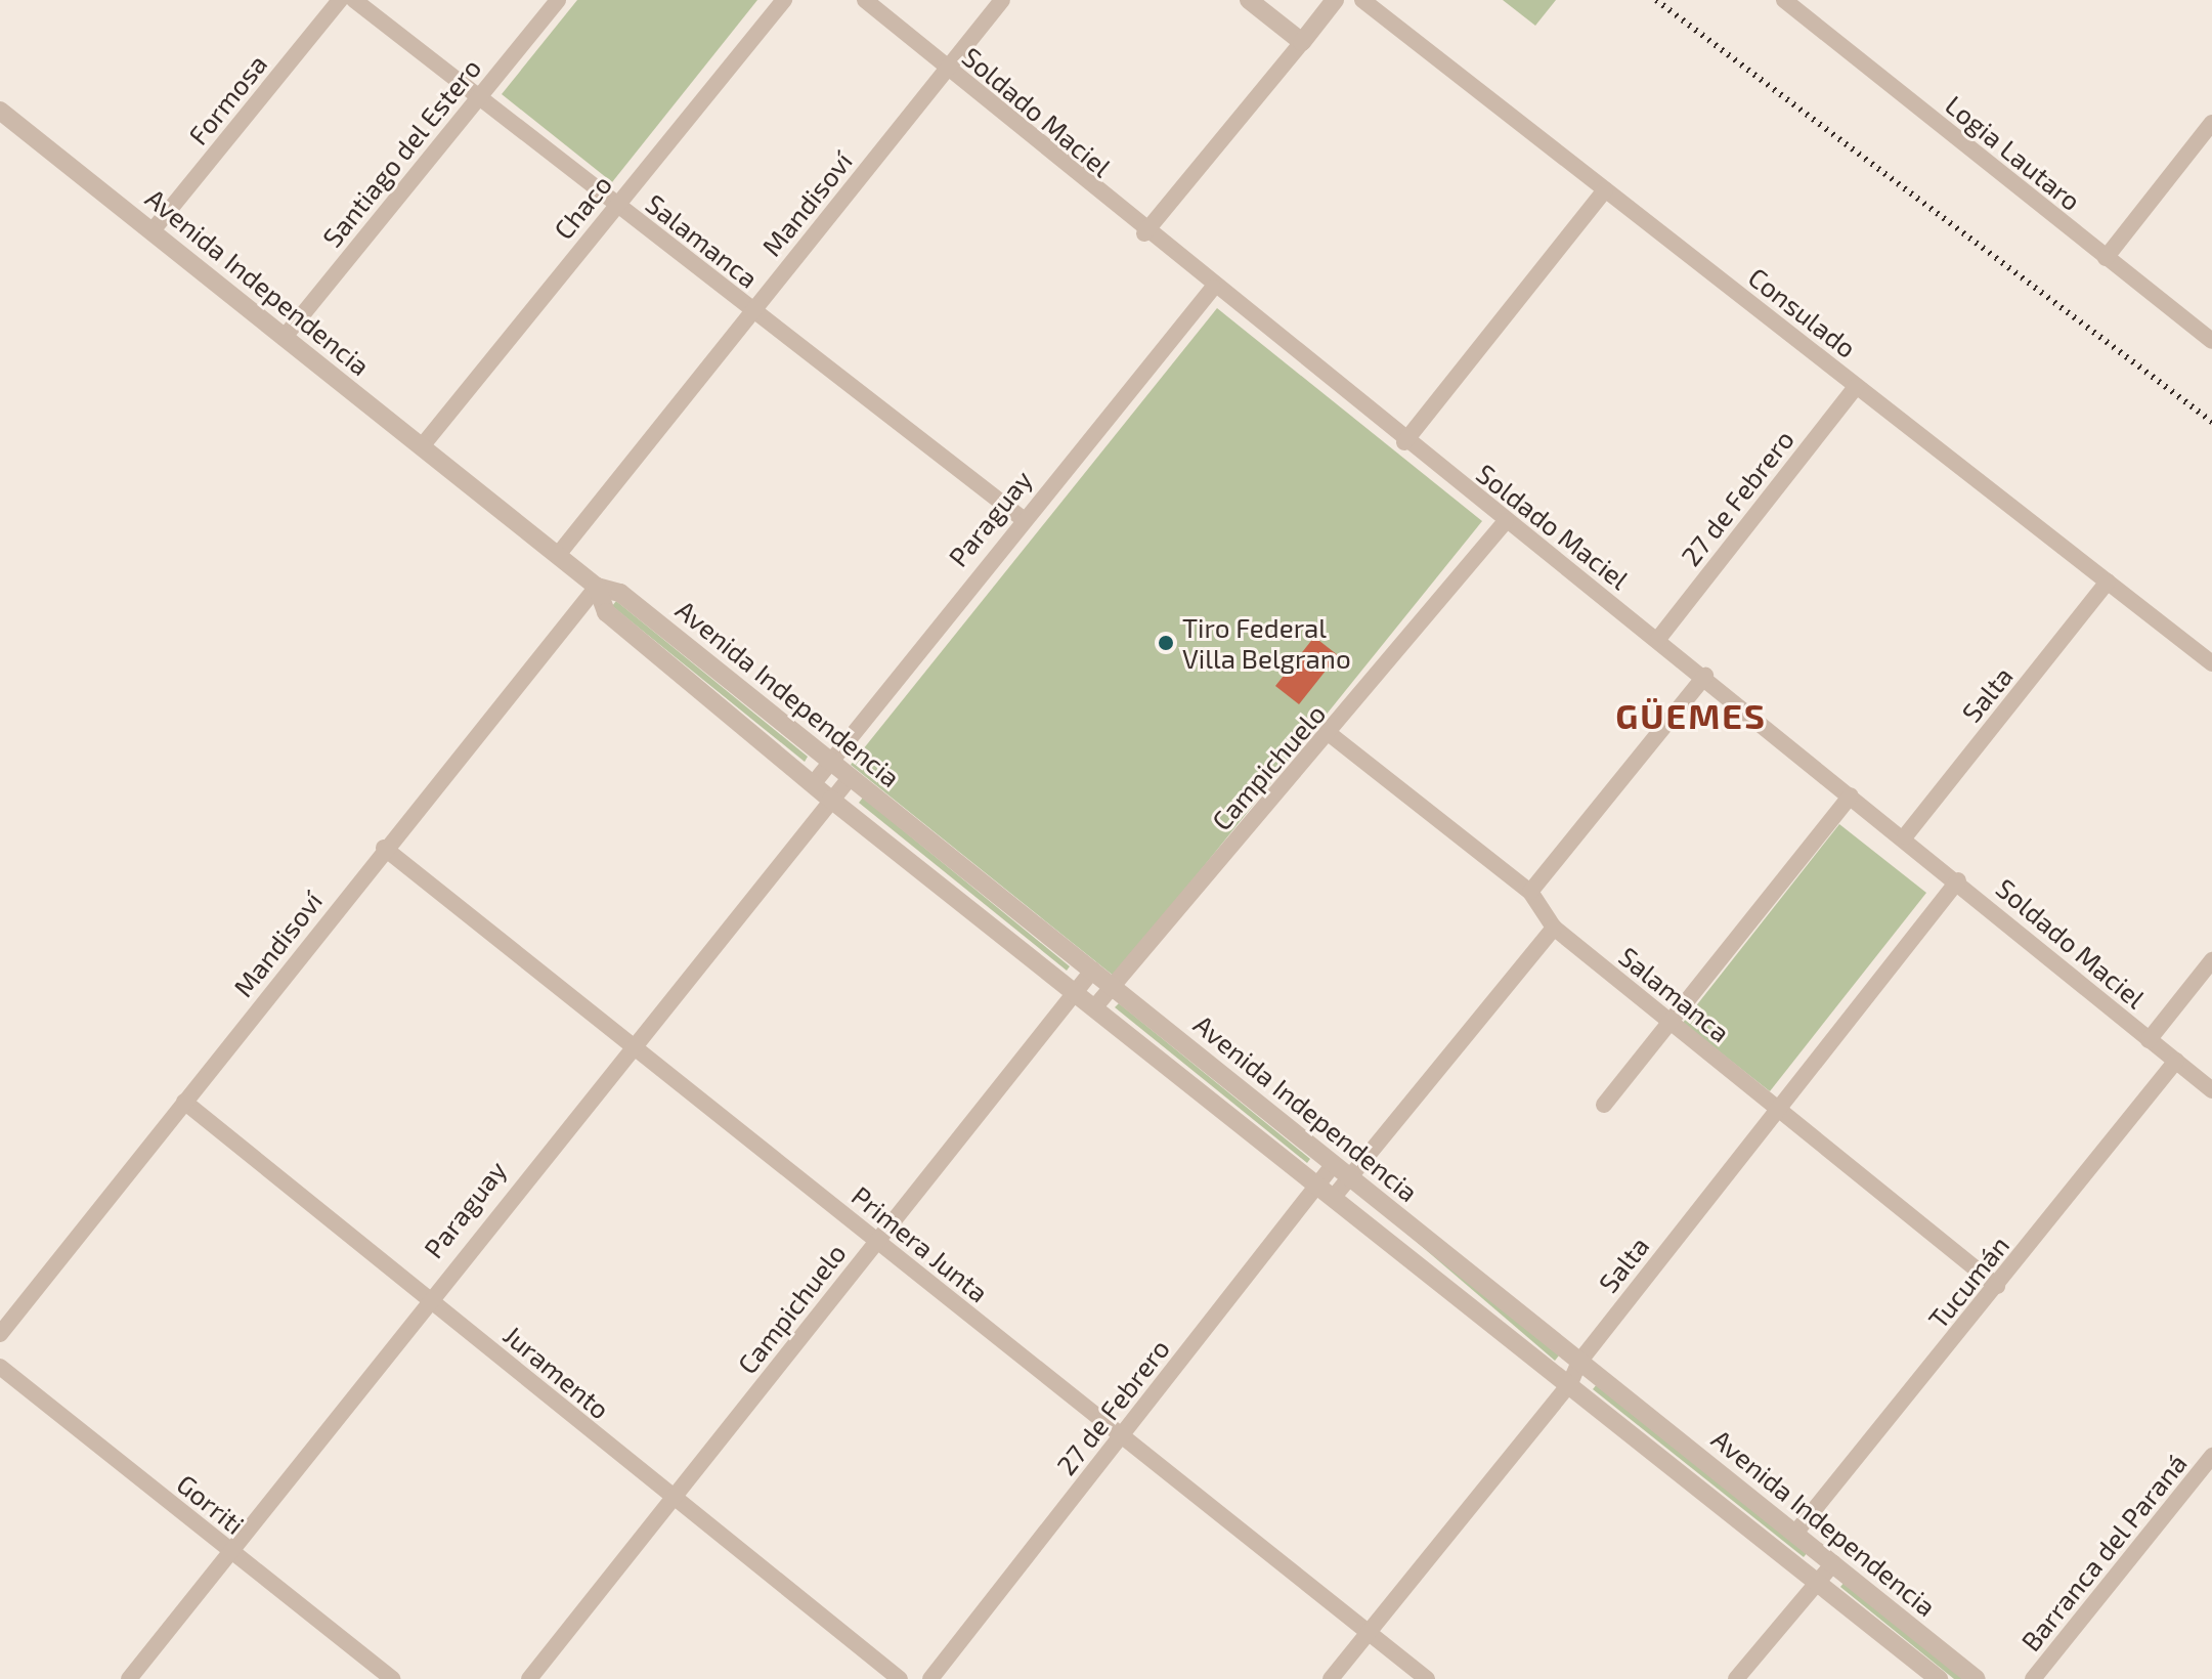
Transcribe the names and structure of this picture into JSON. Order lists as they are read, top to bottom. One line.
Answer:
{"streets":{"street":["Formosa","Soldado Maciel","Santiago del Estero","Logia Lautaro","Mandisoví","Chaco","Salamanca","Avenida Independencia","Consulado","27 de Febrero","Paraguay","Salta","Campichuelo","Primera Junta","Tucumán","Juramento","Gorriti","Barranca del Paraná"]},"crossings":[["Formosa","Avenida Independencia"],["Soldado Maciel","Mandisoví"],["Soldado Maciel","27 de Febrero"],["Soldado Maciel","Paraguay"],["Soldado Maciel","Salta"],["Soldado Maciel","Campichuelo"],["Soldado Maciel","Tucumán"],["Santiago del Estero","Salamanca"],["Santiago del Estero","Avenida Independencia"],["Mandisoví","Salamanca"],["Mandisoví","Avenida Independencia"],["Mandisoví","Primera Junta"],["Mandisoví","Juramento"],["Chaco","Salamanca"],["Chaco","Avenida Independencia"],["Salamanca","Paraguay"],["Salamanca","Salta"],["Salamanca","Campichuelo"],["Salamanca","Tucumán"],["Avenida Independencia","27 de Febrero"],["Avenida Independencia","Paraguay"],["Avenida Independencia","Salta"],["Avenida Independencia","Campichuelo"],["Avenida Independencia","Tucumán"],["Consulado","27 de Febrero"],["Consulado","Salta"],["27 de Febrero","Primera Junta"],["Paraguay","Primera Junta"],["Paraguay","Juramento"],["Paraguay","Gorriti"],["Salta","Primera Junta"],["Campichuelo","Primera Junta"],["Campichuelo","Juramento"]],"districts":["GÜEMES"],"places":["Tiro Federal Villa Belgrano"]}
